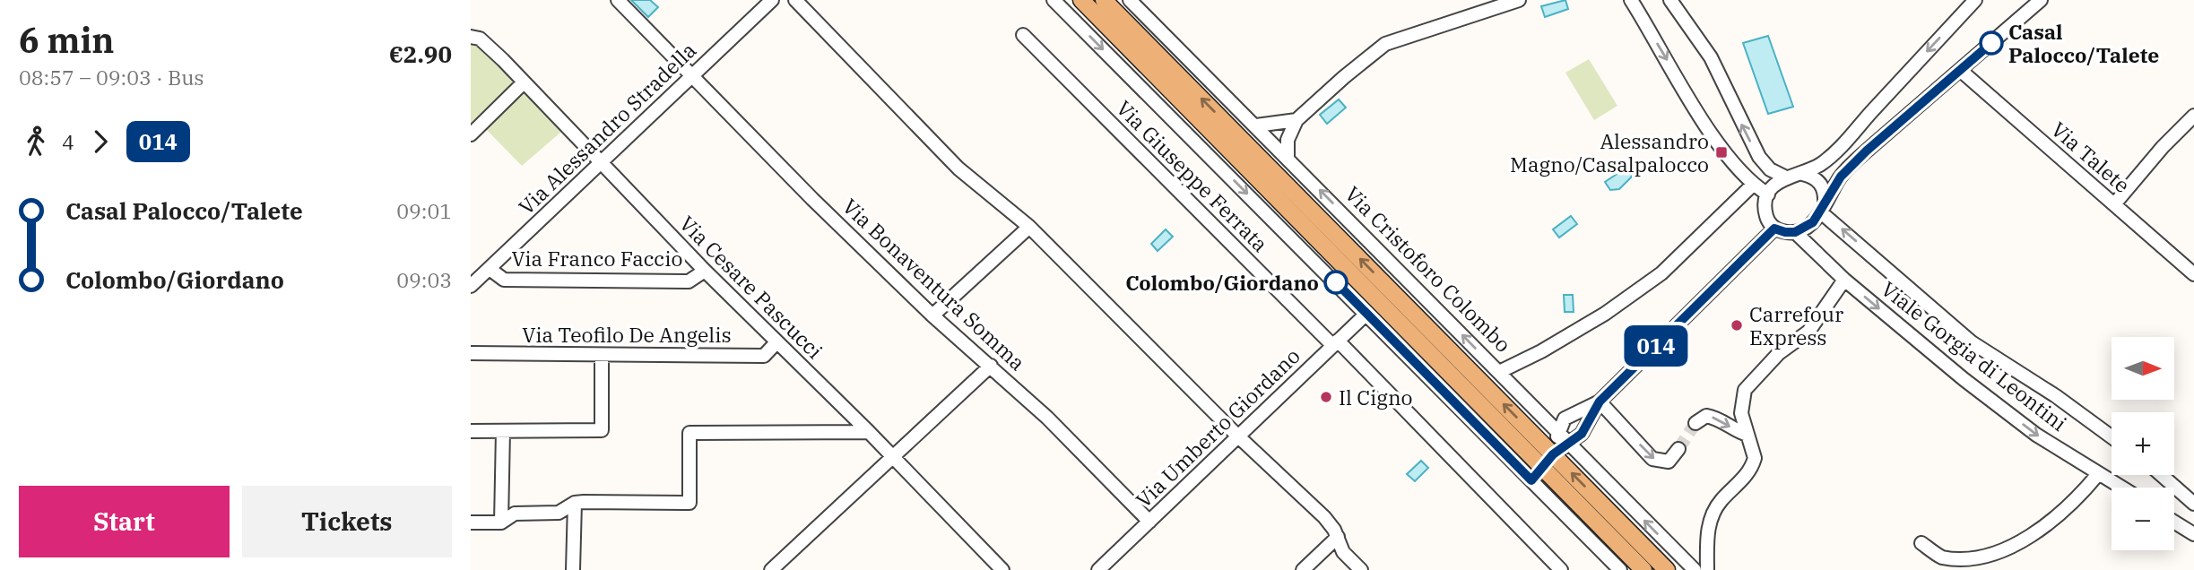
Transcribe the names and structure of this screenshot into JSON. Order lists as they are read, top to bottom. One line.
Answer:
{"streets":{"main road":["Via Cristoforo Colombo"],"street":["Via Alessandro Stradella","Via Talete","Via Giuseppe Ferrata","Via Franco Faccio","Via Bonaventura Somma","Via Cesare Pascucci","Via Teofilo De Angelis","Viale Gorgia di Leontini","Via Umberto Giordano"]},"crossings":[["Via Alessandro Stradella","Via Franco Faccio"],["Via Alessandro Stradella","Via Bonaventura Somma"],["Via Alessandro Stradella","Via Cesare Pascucci"],["Via Giuseppe Ferrata","Via Umberto Giordano"],["Via Franco Faccio","Via Cesare Pascucci"],["Via Bonaventura Somma","Via Umberto Giordano"],["Via Cesare Pascucci","Via Teofilo De Angelis"]],"places":{"other":["Casal Palocco/Talete","Colombo/Giordano","Carrefour Express","Il Cigno"],"transit":["Alessandro Magno/Casalpalocco"]},"lines":["bus line 014"],"north":"right","page":{"heading":["6 min","08:57 – 09:03 · Bus","€2.90"],"on_map":"014","legs":["4","014"],"list":[{"name":"Casal Palocco/Talete","value":"09:01"},{"name":"Colombo/Giordano","value":"09:03"}],"map_buttons":["+","−"],"buttons":["Start","Tickets"]}}
